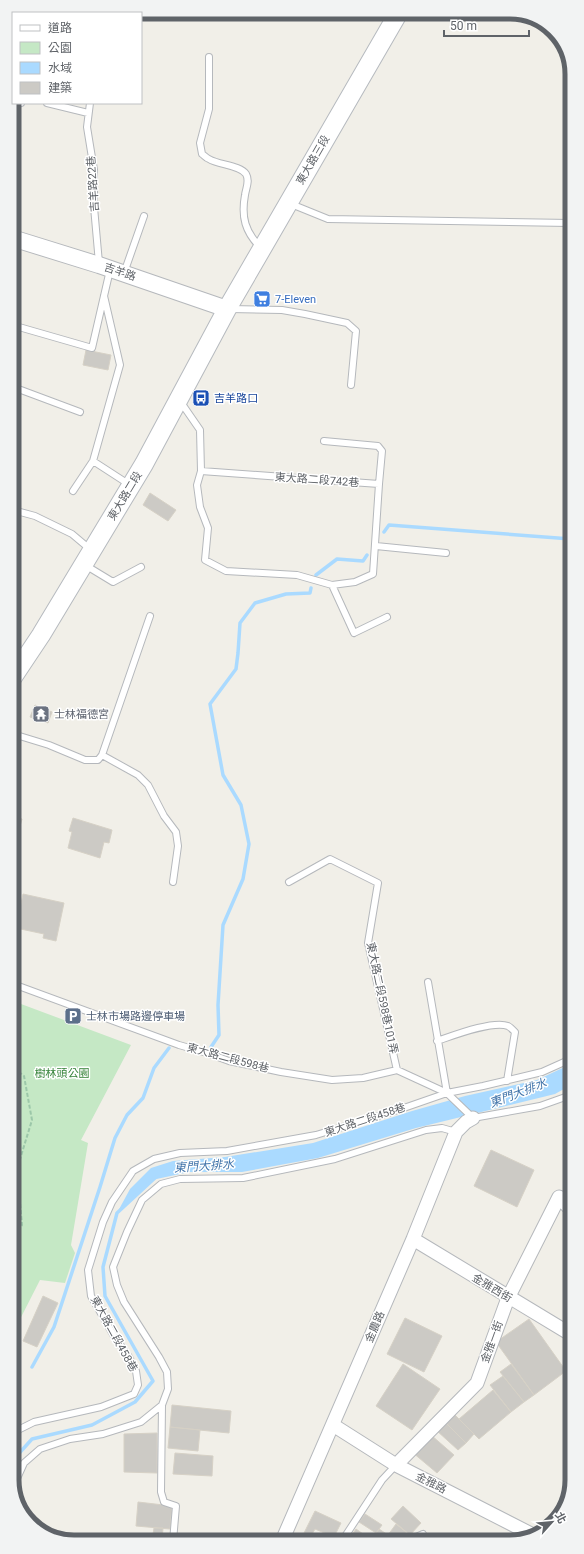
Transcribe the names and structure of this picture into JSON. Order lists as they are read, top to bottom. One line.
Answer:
{"streets":{"main road":["東大路三段","東大路二段"],"street":["吉羊路","金雅西街","金農路","金雅一街","金雅路"],"lane":["吉羊路22巷","東大路二段742巷","東大路二段598巷101弄","東大路二段598巷","東大路二段458巷"]},"crossings":[["東大路三段","吉羊路"],["東大路三段","東大路二段"],["吉羊路22巷","吉羊路"],["吉羊路","東大路二段"],["東大路二段598巷101弄","東大路二段598巷"],["金雅西街","金農路"],["金雅西街","金雅一街"],["金農路","金雅路"],["金雅一街","金雅路"]],"water":["東門大排水"],"parks":["樹林頭公園"],"places":{"supermarket":["7-Eleven"],"bus stop":["吉羊路口"],"temple":["士林福德宮"],"parking":["士林市場路邊停車場"]},"legend":["道路","公園","水域","建築"],"scale_bar":"50 m","north":"top right"}
